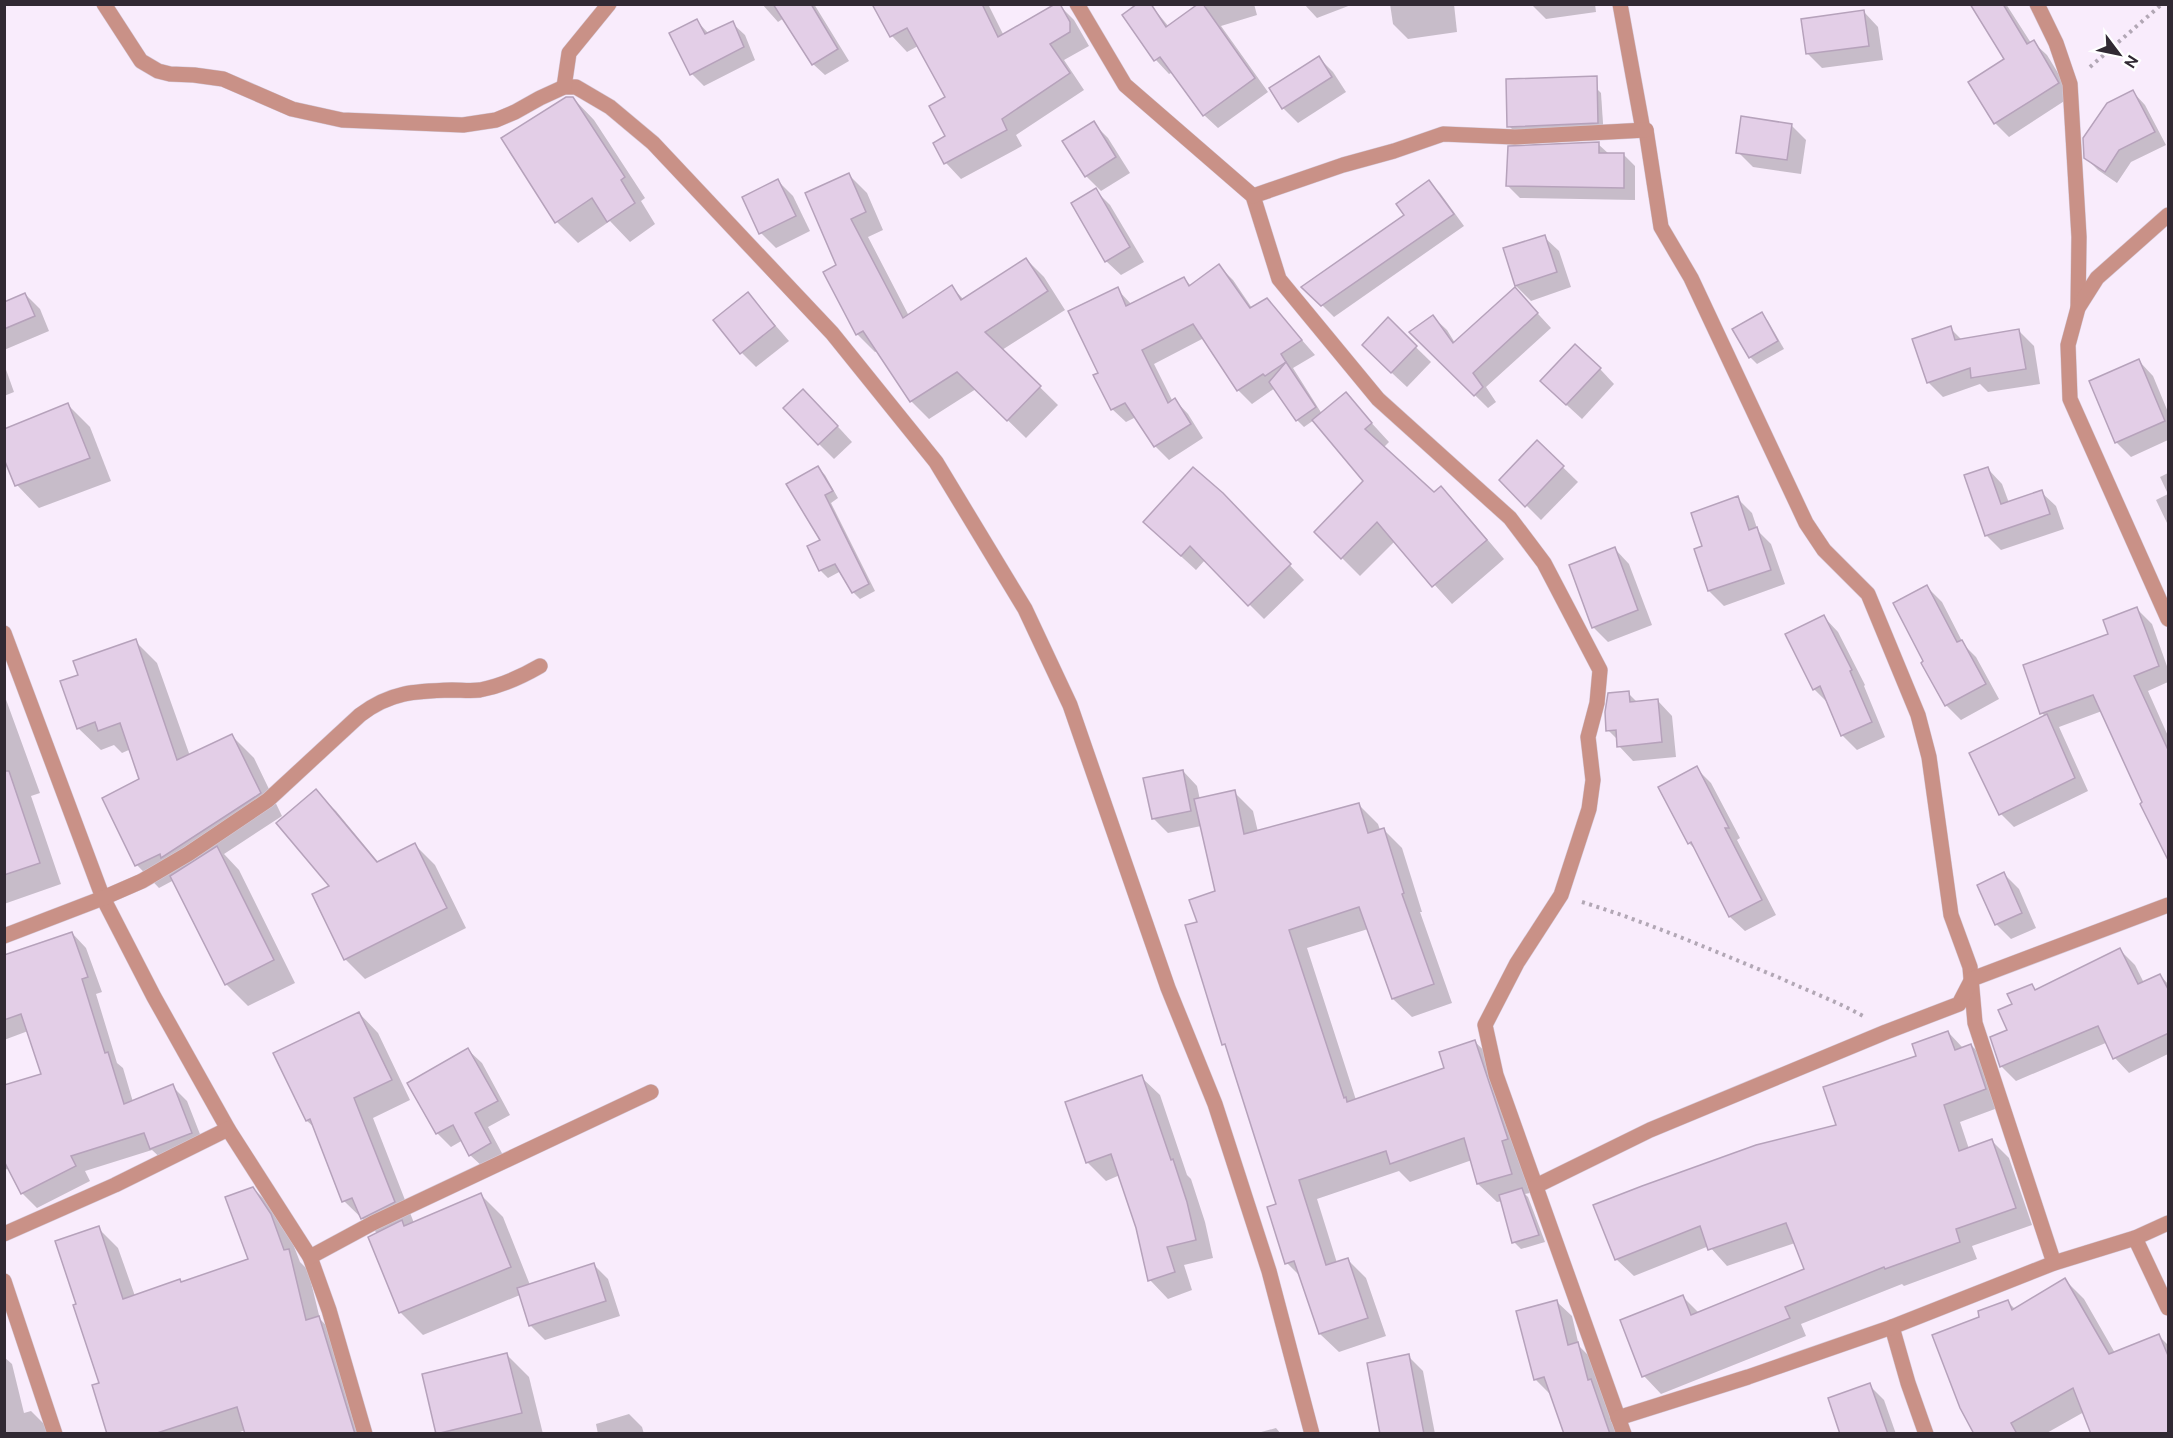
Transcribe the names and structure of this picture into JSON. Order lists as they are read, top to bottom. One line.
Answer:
{"north":"bottom right"}
